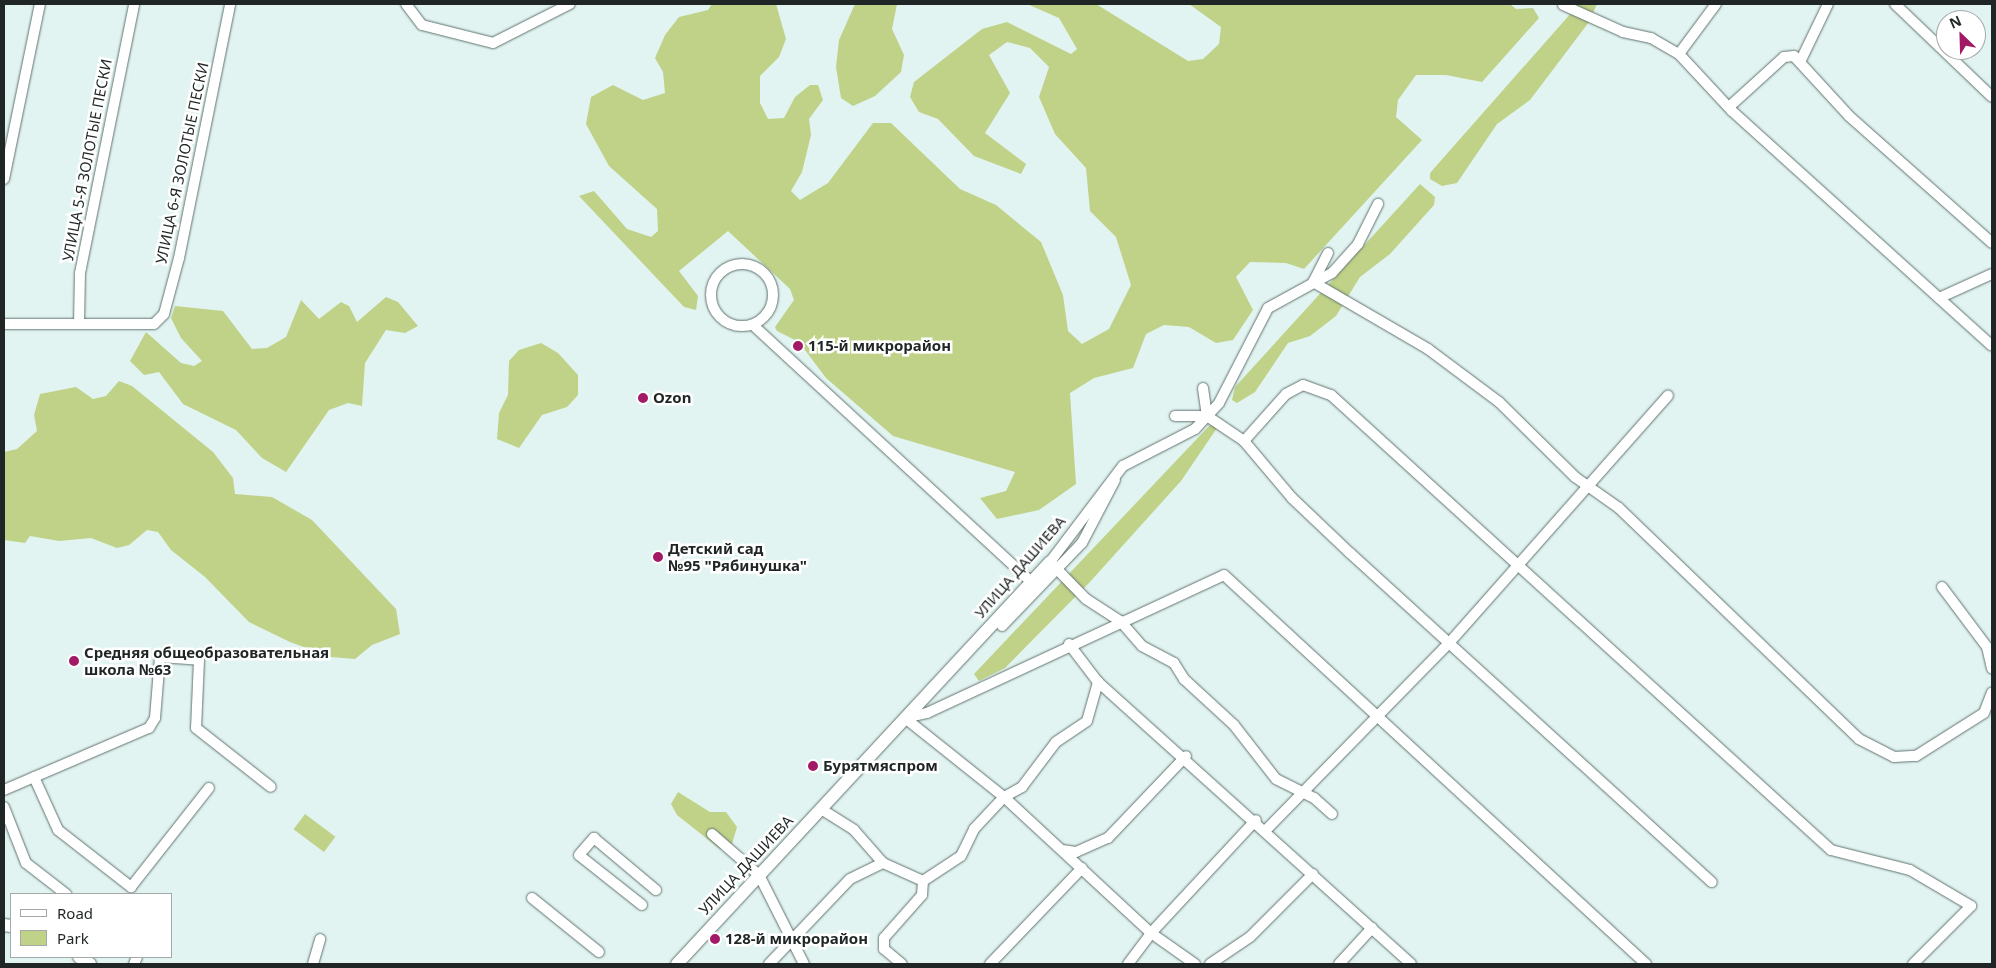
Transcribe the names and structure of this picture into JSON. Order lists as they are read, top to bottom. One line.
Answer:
{"streets":{"street":["УЛИЦА 5-Я ЗОЛОТЫЕ ПЕСКИ","УЛИЦА 6-Я ЗОЛОТЫЕ ПЕСКИ","УЛИЦА ДАШИЕВА"]},"crossings":[["УЛИЦА 5-Я ЗОЛОТЫЕ ПЕСКИ","УЛИЦА 6-Я ЗОЛОТЫЕ ПЕСКИ"]],"places":["115-й микрорайон","Ozon","Детский сад №95 \"Рябинушка\"","Средняя общеобразовательная школа №63","Бурятмяспром","128-й микрорайон"],"legend":["Road","Park"],"north":"top left"}
